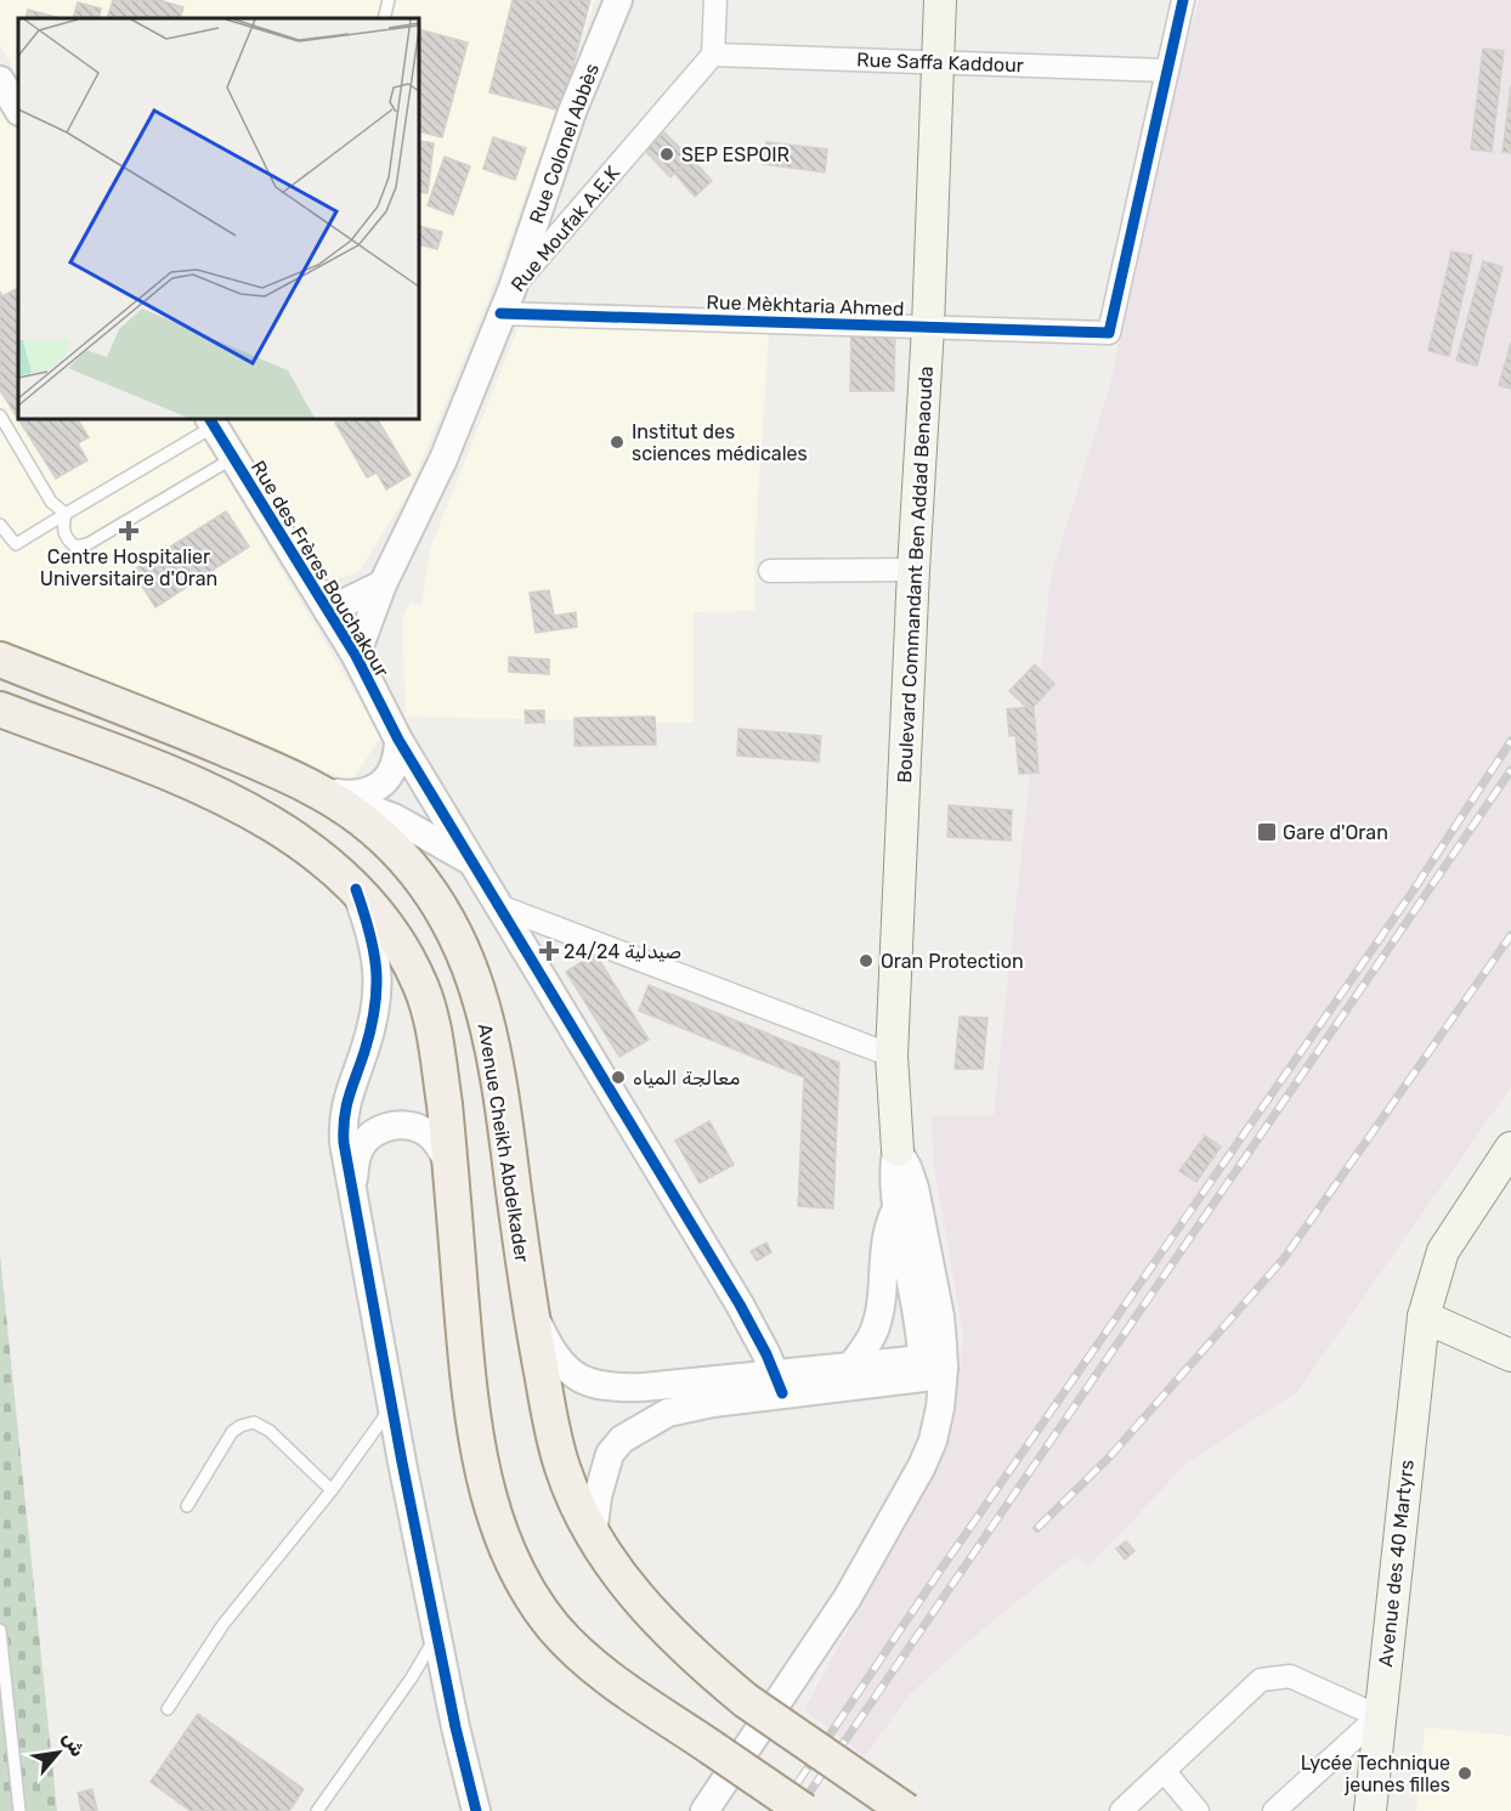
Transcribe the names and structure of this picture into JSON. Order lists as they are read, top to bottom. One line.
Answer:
{"streets":{"main road":["Boulevard Commandant Ben Addad Benaouda","Avenue Cheikh Abdelkader","Avenue des 40 Martyrs"],"street":["Rue Saffa Kaddour","Rue Colonel Abbès","Rue Moufak A.E.K","Rue Mèkhtaria Ahmed","Rue des Frères Bouchakour"]},"crossings":[["Rue Saffa Kaddour","Rue Moufak A.E.K"],["Rue Saffa Kaddour","Rue Mèkhtaria Ahmed"],["Rue Saffa Kaddour","Boulevard Commandant Ben Addad Benaouda"],["Rue Colonel Abbès","Rue Moufak A.E.K"],["Rue Moufak A.E.K","Rue Mèkhtaria Ahmed"],["Rue Moufak A.E.K","Rue des Frères Bouchakour"],["Rue Mèkhtaria Ahmed","Boulevard Commandant Ben Addad Benaouda"]],"places":{"other":["SEP ESPOIR","Institut des sciences médicales","Oran Protection","معالجة المياه","Lycée Technique jeunes filles"],"health":["Centre Hospitalier Universitaire d'Oran","صيدلية 24/24"],"transit":["Gare d'Oran"]},"north":"top right"}
